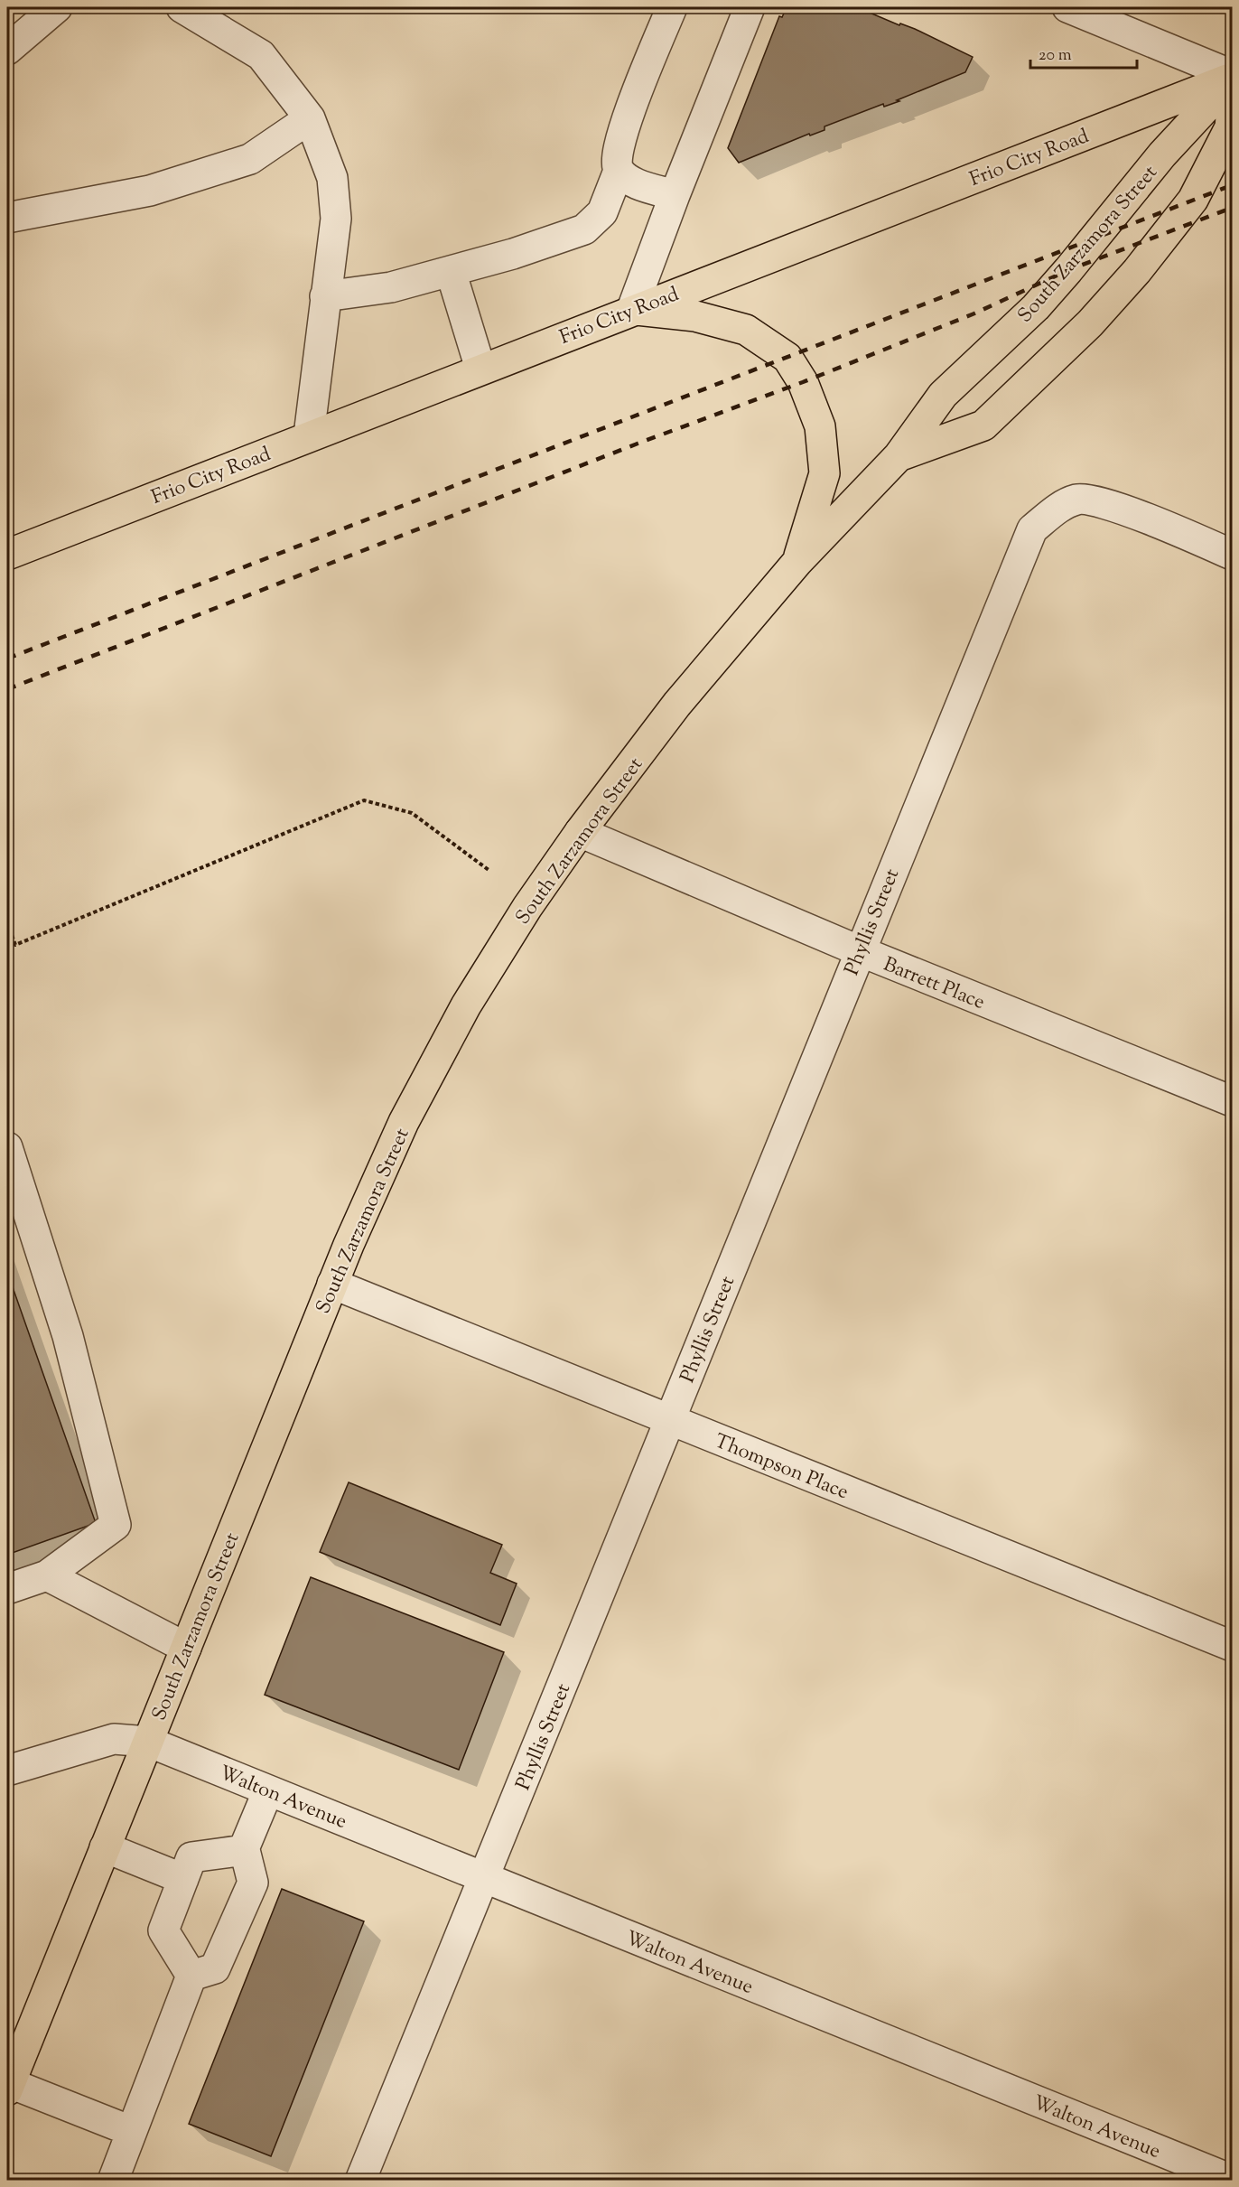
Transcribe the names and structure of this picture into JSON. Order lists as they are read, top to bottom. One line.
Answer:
{"streets":{"main road":["Frio City Road","South Zarzamora Street"],"street":["Phyllis Street","Barrett Place","Thompson Place","Walton Avenue"]},"crossings":[["Frio City Road","South Zarzamora Street"],["South Zarzamora Street","Barrett Place"],["South Zarzamora Street","Thompson Place"],["South Zarzamora Street","Walton Avenue"],["Phyllis Street","Barrett Place"],["Phyllis Street","Thompson Place"],["Phyllis Street","Walton Avenue"]],"scale_bar":"20 m"}
